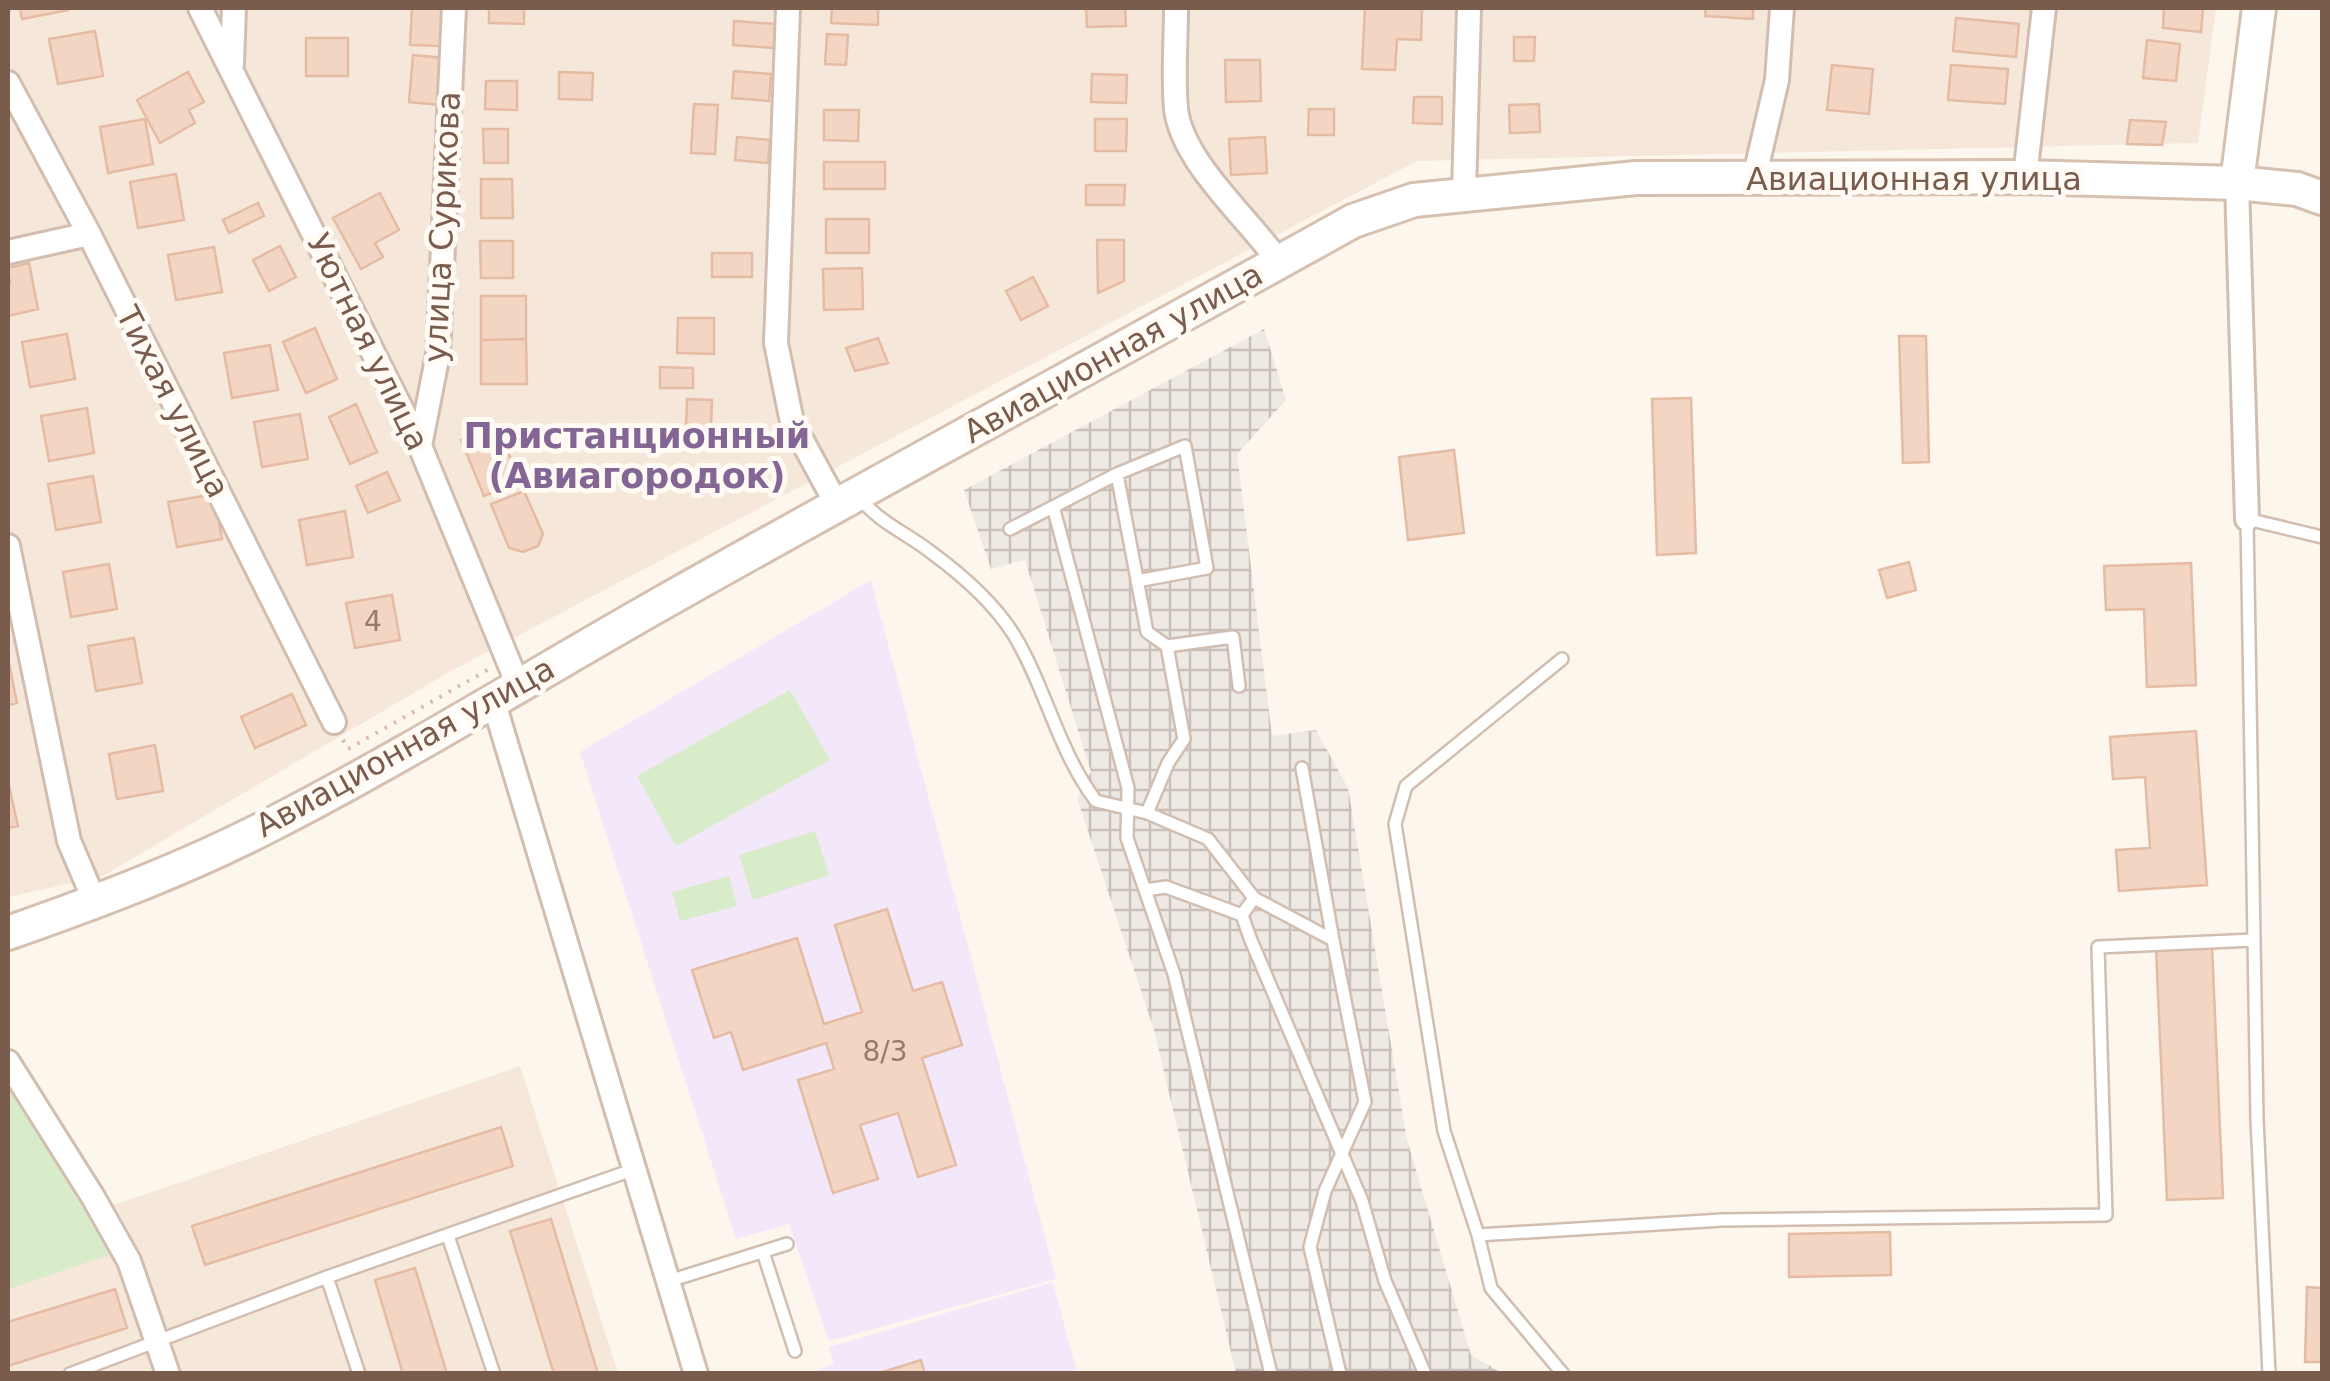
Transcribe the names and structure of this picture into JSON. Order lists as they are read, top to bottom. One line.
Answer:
{"streets":{"street":["Авиационная улица","улица Сурикова","Уютная улица","Тихая улица"]},"crossings":[["Авиационная улица","Уютная улица"],["улица Сурикова","Уютная улица"]],"districts":["Пристанционный (Авиагородок)"],"house_numbers":["4","8/3"]}
